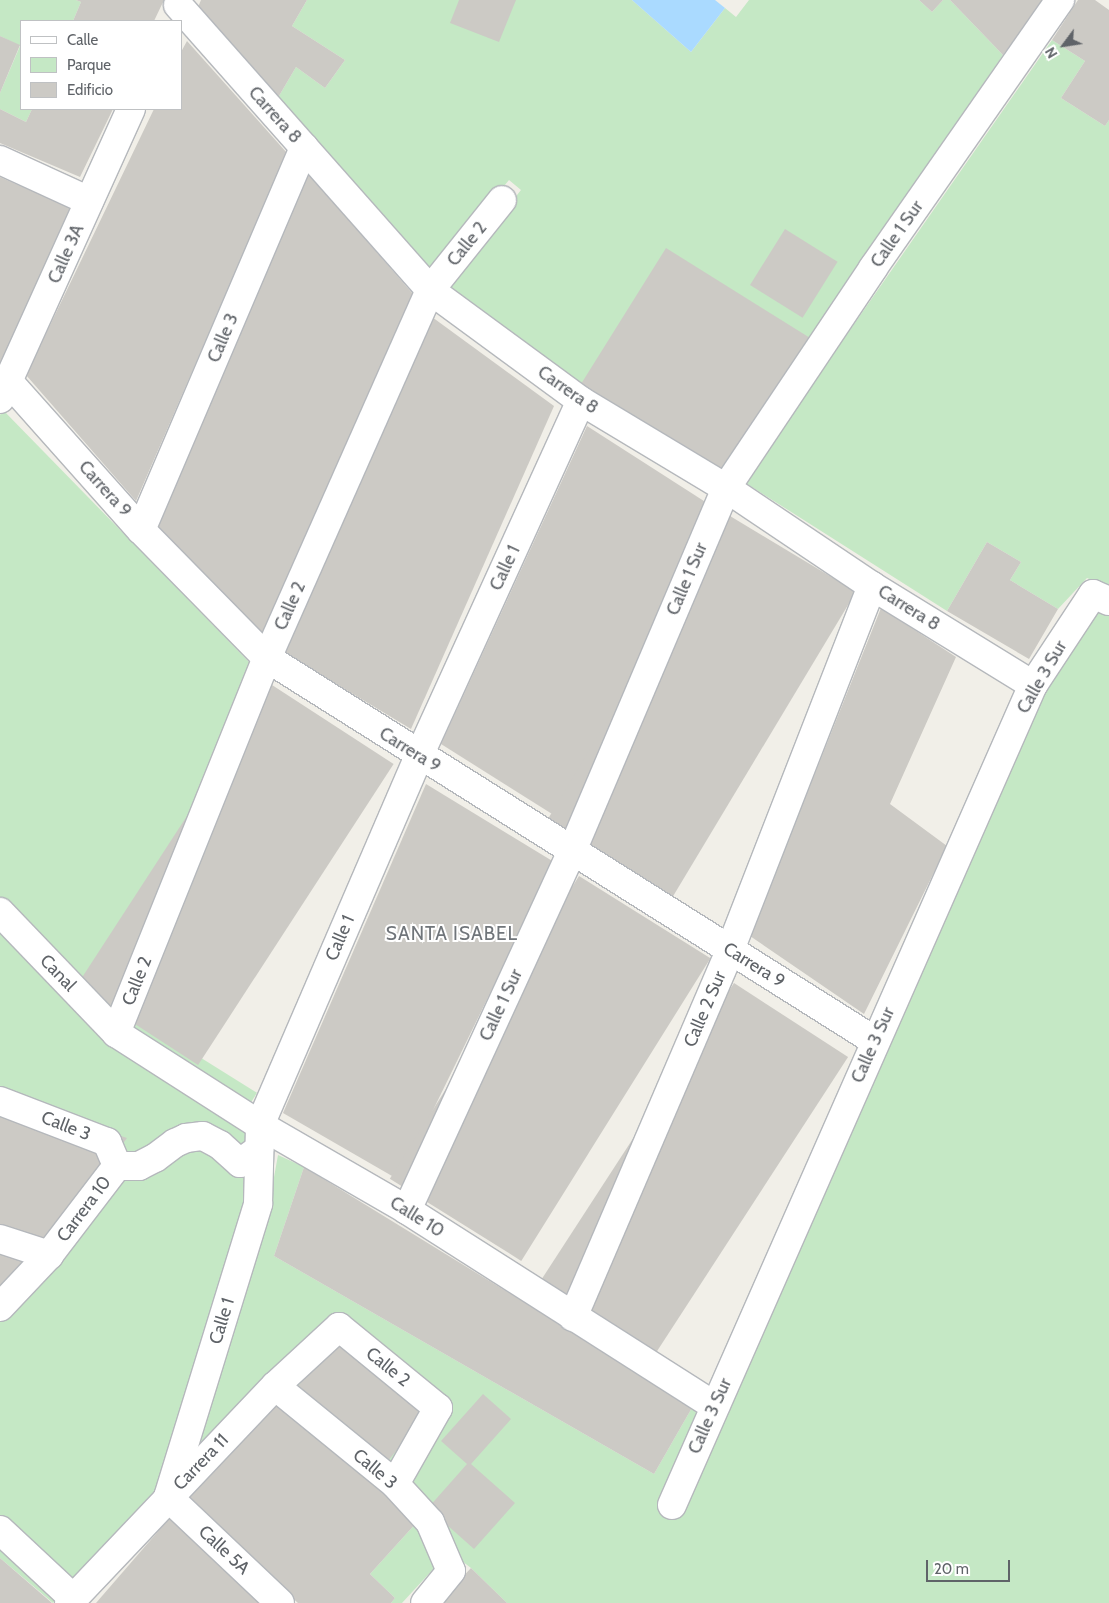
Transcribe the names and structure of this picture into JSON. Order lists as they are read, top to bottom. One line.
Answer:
{"streets":{"street":["Carrera 8","Calle 1 Sur","Calle 2","Calle 3A","Calle 3","Carrera 9","Calle 1","Calle 3 Sur","Canal","Calle 2 Sur","Carrera 10","Calle 10","Carrera 11","Calle 5A"]},"crossings":[["Carrera 8","Calle 1 Sur"],["Carrera 8","Calle 2"],["Carrera 8","Calle 3"],["Carrera 8","Calle 1"],["Carrera 8","Calle 3 Sur"],["Carrera 8","Calle 2 Sur"],["Calle 1 Sur","Carrera 9"],["Calle 1 Sur","Calle 10"],["Calle 2","Calle 3"],["Calle 2","Carrera 9"],["Calle 2","Canal"],["Calle 2","Calle 10"],["Calle 2","Carrera 11"],["Calle 3A","Carrera 9"],["Calle 3","Carrera 9"],["Calle 3","Carrera 10"],["Calle 3","Carrera 11"],["Carrera 9","Calle 1"],["Carrera 9","Calle 3 Sur"],["Carrera 9","Calle 2 Sur"],["Calle 1","Carrera 10"],["Calle 1","Calle 10"],["Calle 1","Carrera 11"],["Calle 1","Calle 5A"],["Calle 3 Sur","Calle 10"],["Canal","Calle 10"],["Calle 2 Sur","Calle 10"],["Carrera 10","Calle 10"],["Carrera 11","Calle 5A"]],"districts":["SANTA ISABEL"],"legend":["Calle","Parque","Edificio"],"scale_bar":"20 m","north":"bottom left"}
